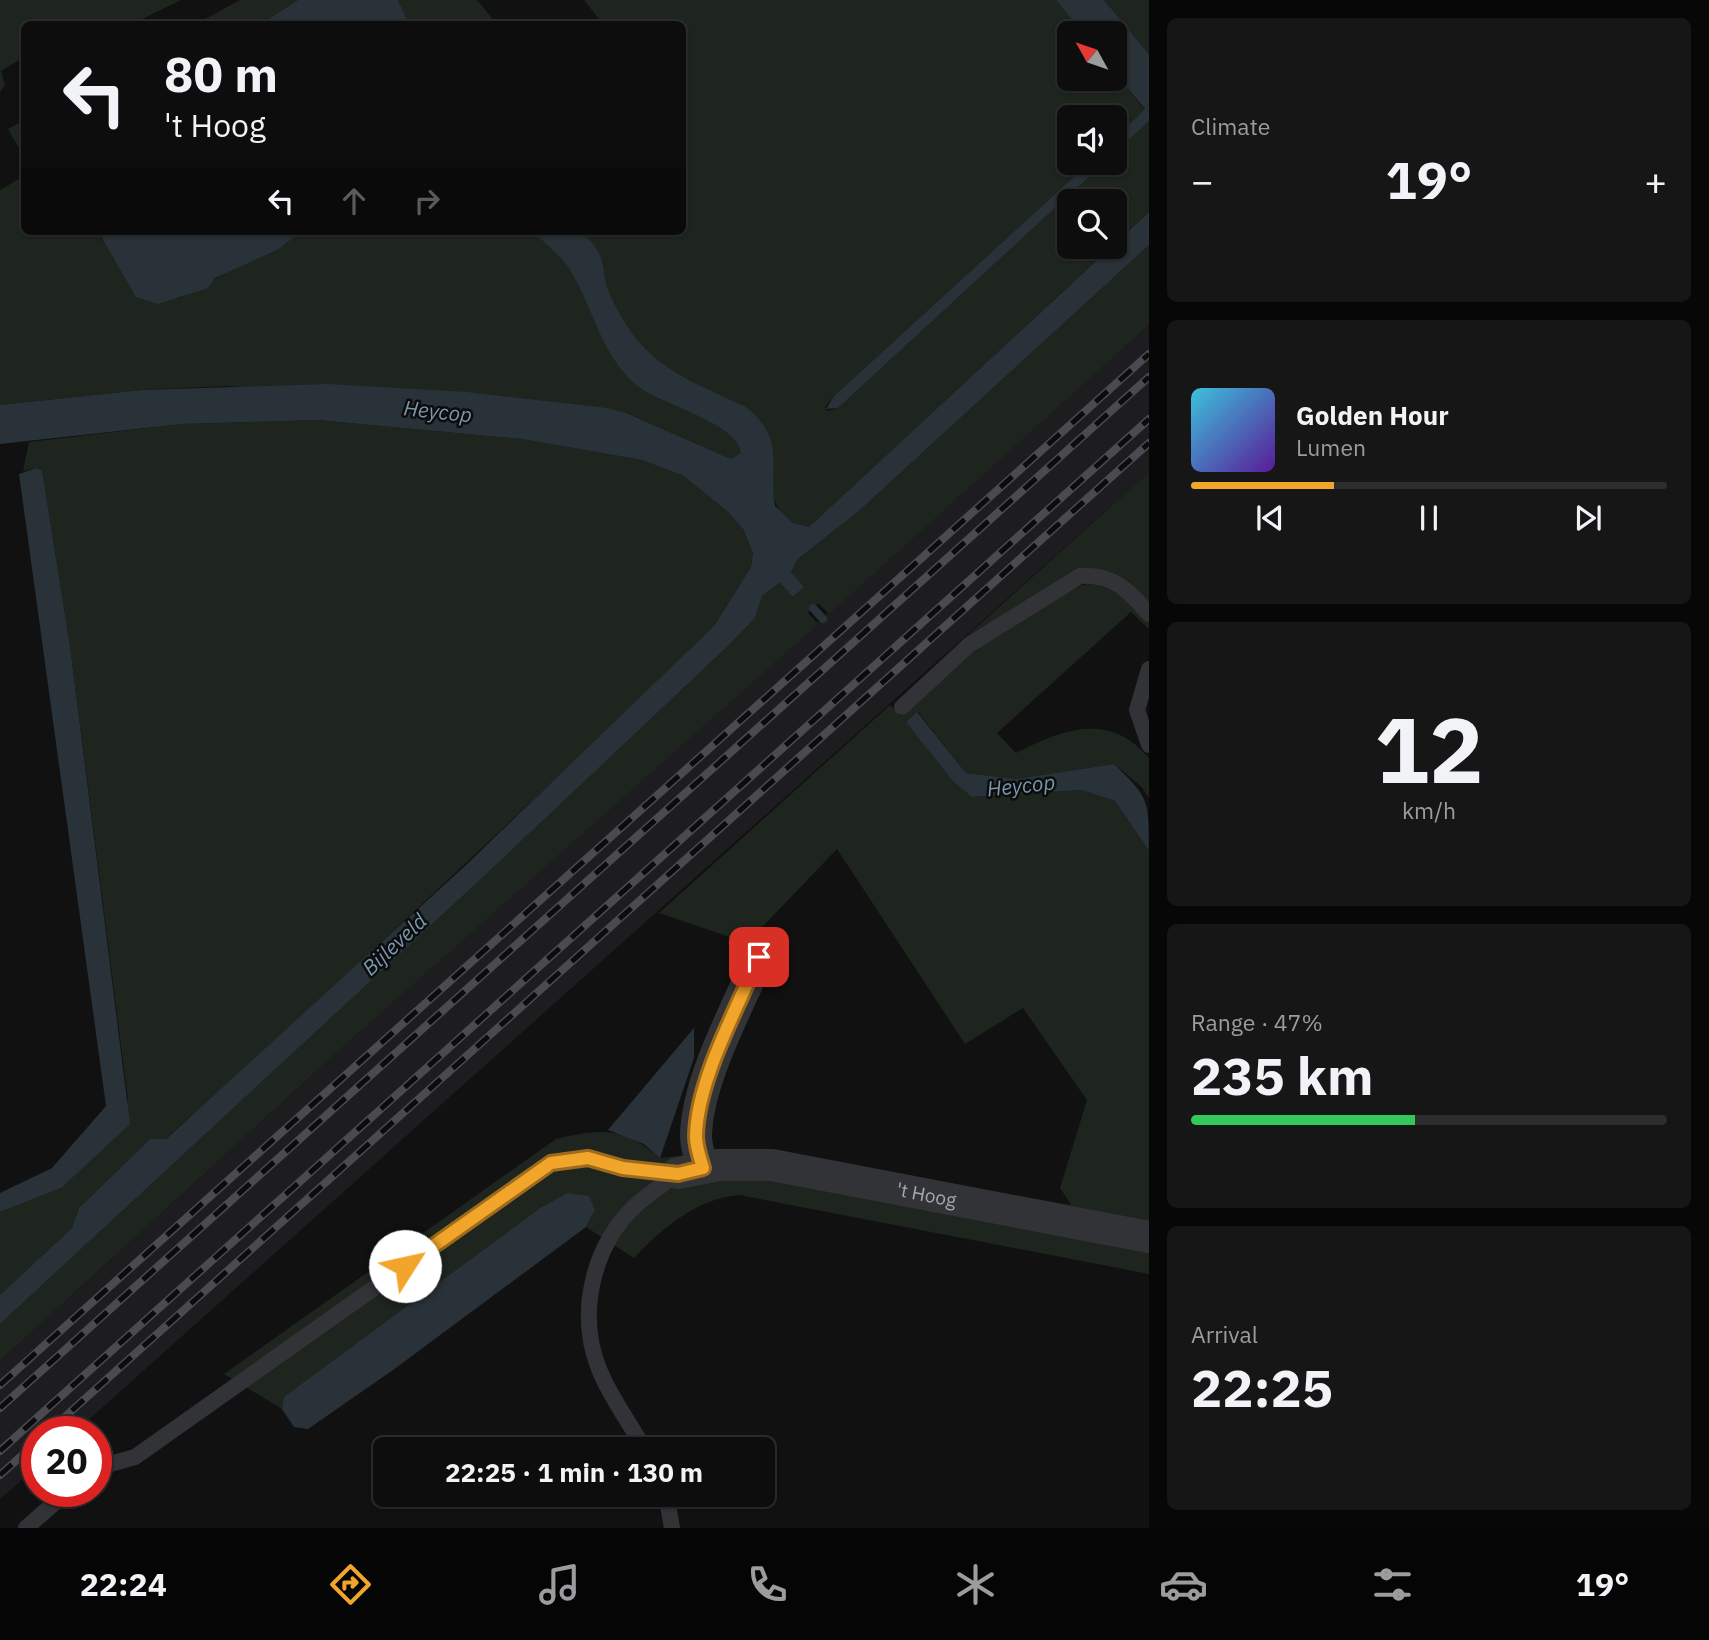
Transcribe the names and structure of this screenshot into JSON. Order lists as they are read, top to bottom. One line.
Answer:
{"streets":{"street":["'t Hoog"]},"water":["Heycop","Bijleveld"],"north":"top left","page":{"tile":["Climate",["12","km/h"],["Range · 47%","235 km"],["Arrival","22:25"]],"turn":["80 m","'t Hoog"],"heat":["−","19°","+"],"song":["Golden Hour","Lumen"],"limit":"20","trip":"22:25 · 1 min · 130 m","tabs":["22:24","19°"]}}
